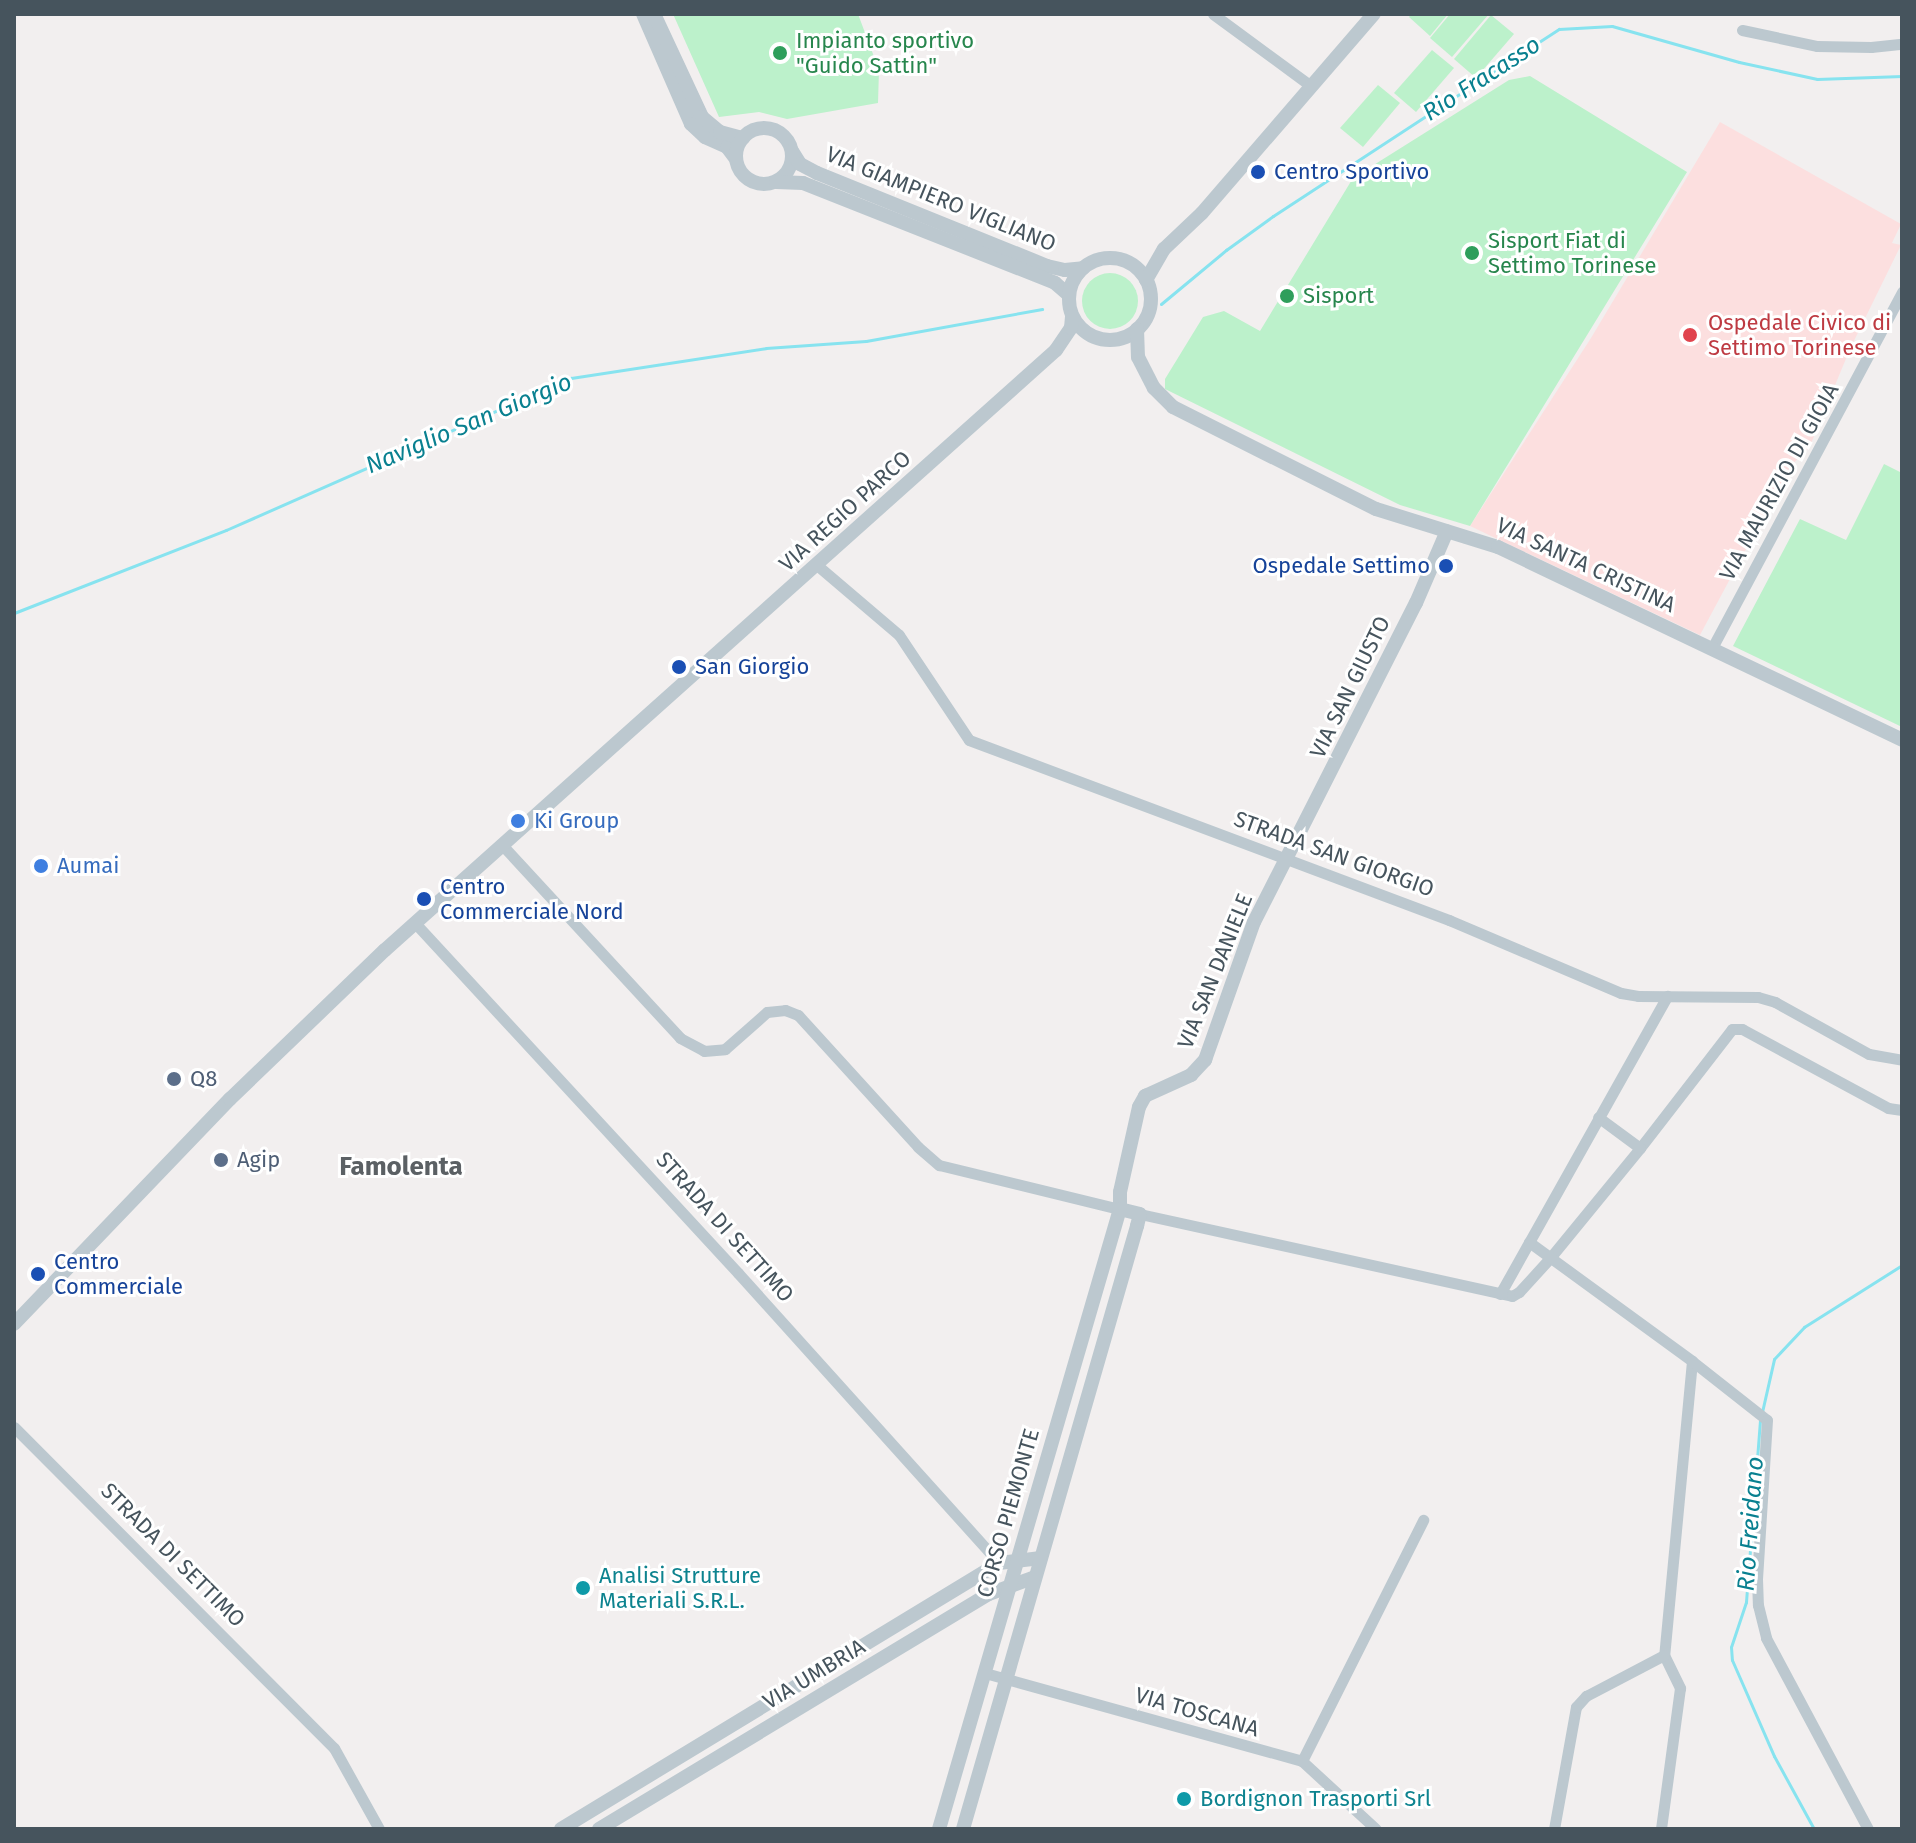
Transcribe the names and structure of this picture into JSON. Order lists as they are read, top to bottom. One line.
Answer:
{"streets":{"street":["VIA GIAMPIERO VIGLIANO","VIA MAURIZIO DI GIOIA","VIA REGIO PARCO","VIA SANTA CRISTINA","VIA SAN GIUSTO","STRADA SAN GIORGIO","VIA SAN DANIELE","STRADA DI SETTIMO","CORSO PIEMONTE","VIA UMBRIA","VIA TOSCANA"]},"crossings":[["VIA GIAMPIERO VIGLIANO","VIA REGIO PARCO"],["VIA GIAMPIERO VIGLIANO","VIA SANTA CRISTINA"],["VIA MAURIZIO DI GIOIA","VIA SANTA CRISTINA"],["VIA REGIO PARCO","VIA SANTA CRISTINA"],["VIA REGIO PARCO","STRADA SAN GIORGIO"],["VIA SANTA CRISTINA","VIA SAN GIUSTO"],["VIA SAN GIUSTO","STRADA SAN GIORGIO"],["VIA SAN GIUSTO","VIA SAN DANIELE"],["STRADA SAN GIORGIO","VIA SAN DANIELE"],["VIA SAN DANIELE","CORSO PIEMONTE"],["STRADA DI SETTIMO","VIA UMBRIA"],["CORSO PIEMONTE","VIA UMBRIA"],["CORSO PIEMONTE","VIA TOSCANA"]],"districts":["Famolenta"],"water":["Rio Fracasso","Naviglio San Giorgio","Rio Freidano"],"places":["Impianto sportivo \"Guido Sattin\"","Centro Sportivo","Sisport Fiat di Settimo Torinese","Sisport","Ospedale Civico di Settimo Torinese","Ospedale Settimo","San Giorgio","Ki Group","Aumai","Centro Commerciale Nord","Q8","Agip","Centro Commerciale","Analisi Strutture Materiali S.R.L.","Bordignon Trasporti Srl"]}
